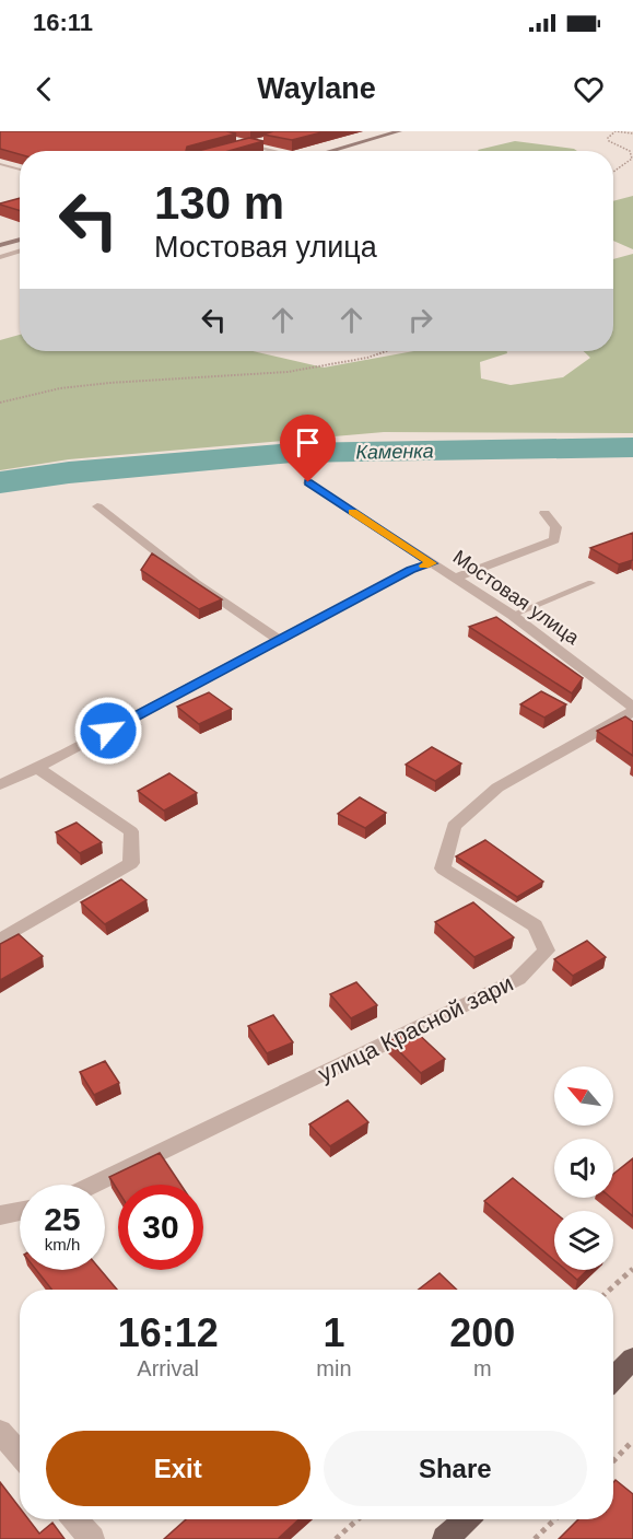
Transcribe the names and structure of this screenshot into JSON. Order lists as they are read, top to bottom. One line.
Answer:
{"streets":{"street":["Мостовая улица","улица Красной зари"]},"crossings":[["Мостовая улица","улица Красной зари"]],"water":["Каменка"],"north":"top left","page":{"status":"16:11","header":"Waylane","turn":["130 m","Мостовая улица"],"speed":"25 km/h","limit":"30","eta":["16:12","Arrival","1","min","200","m"],"buttons":["Exit","Share"]}}
